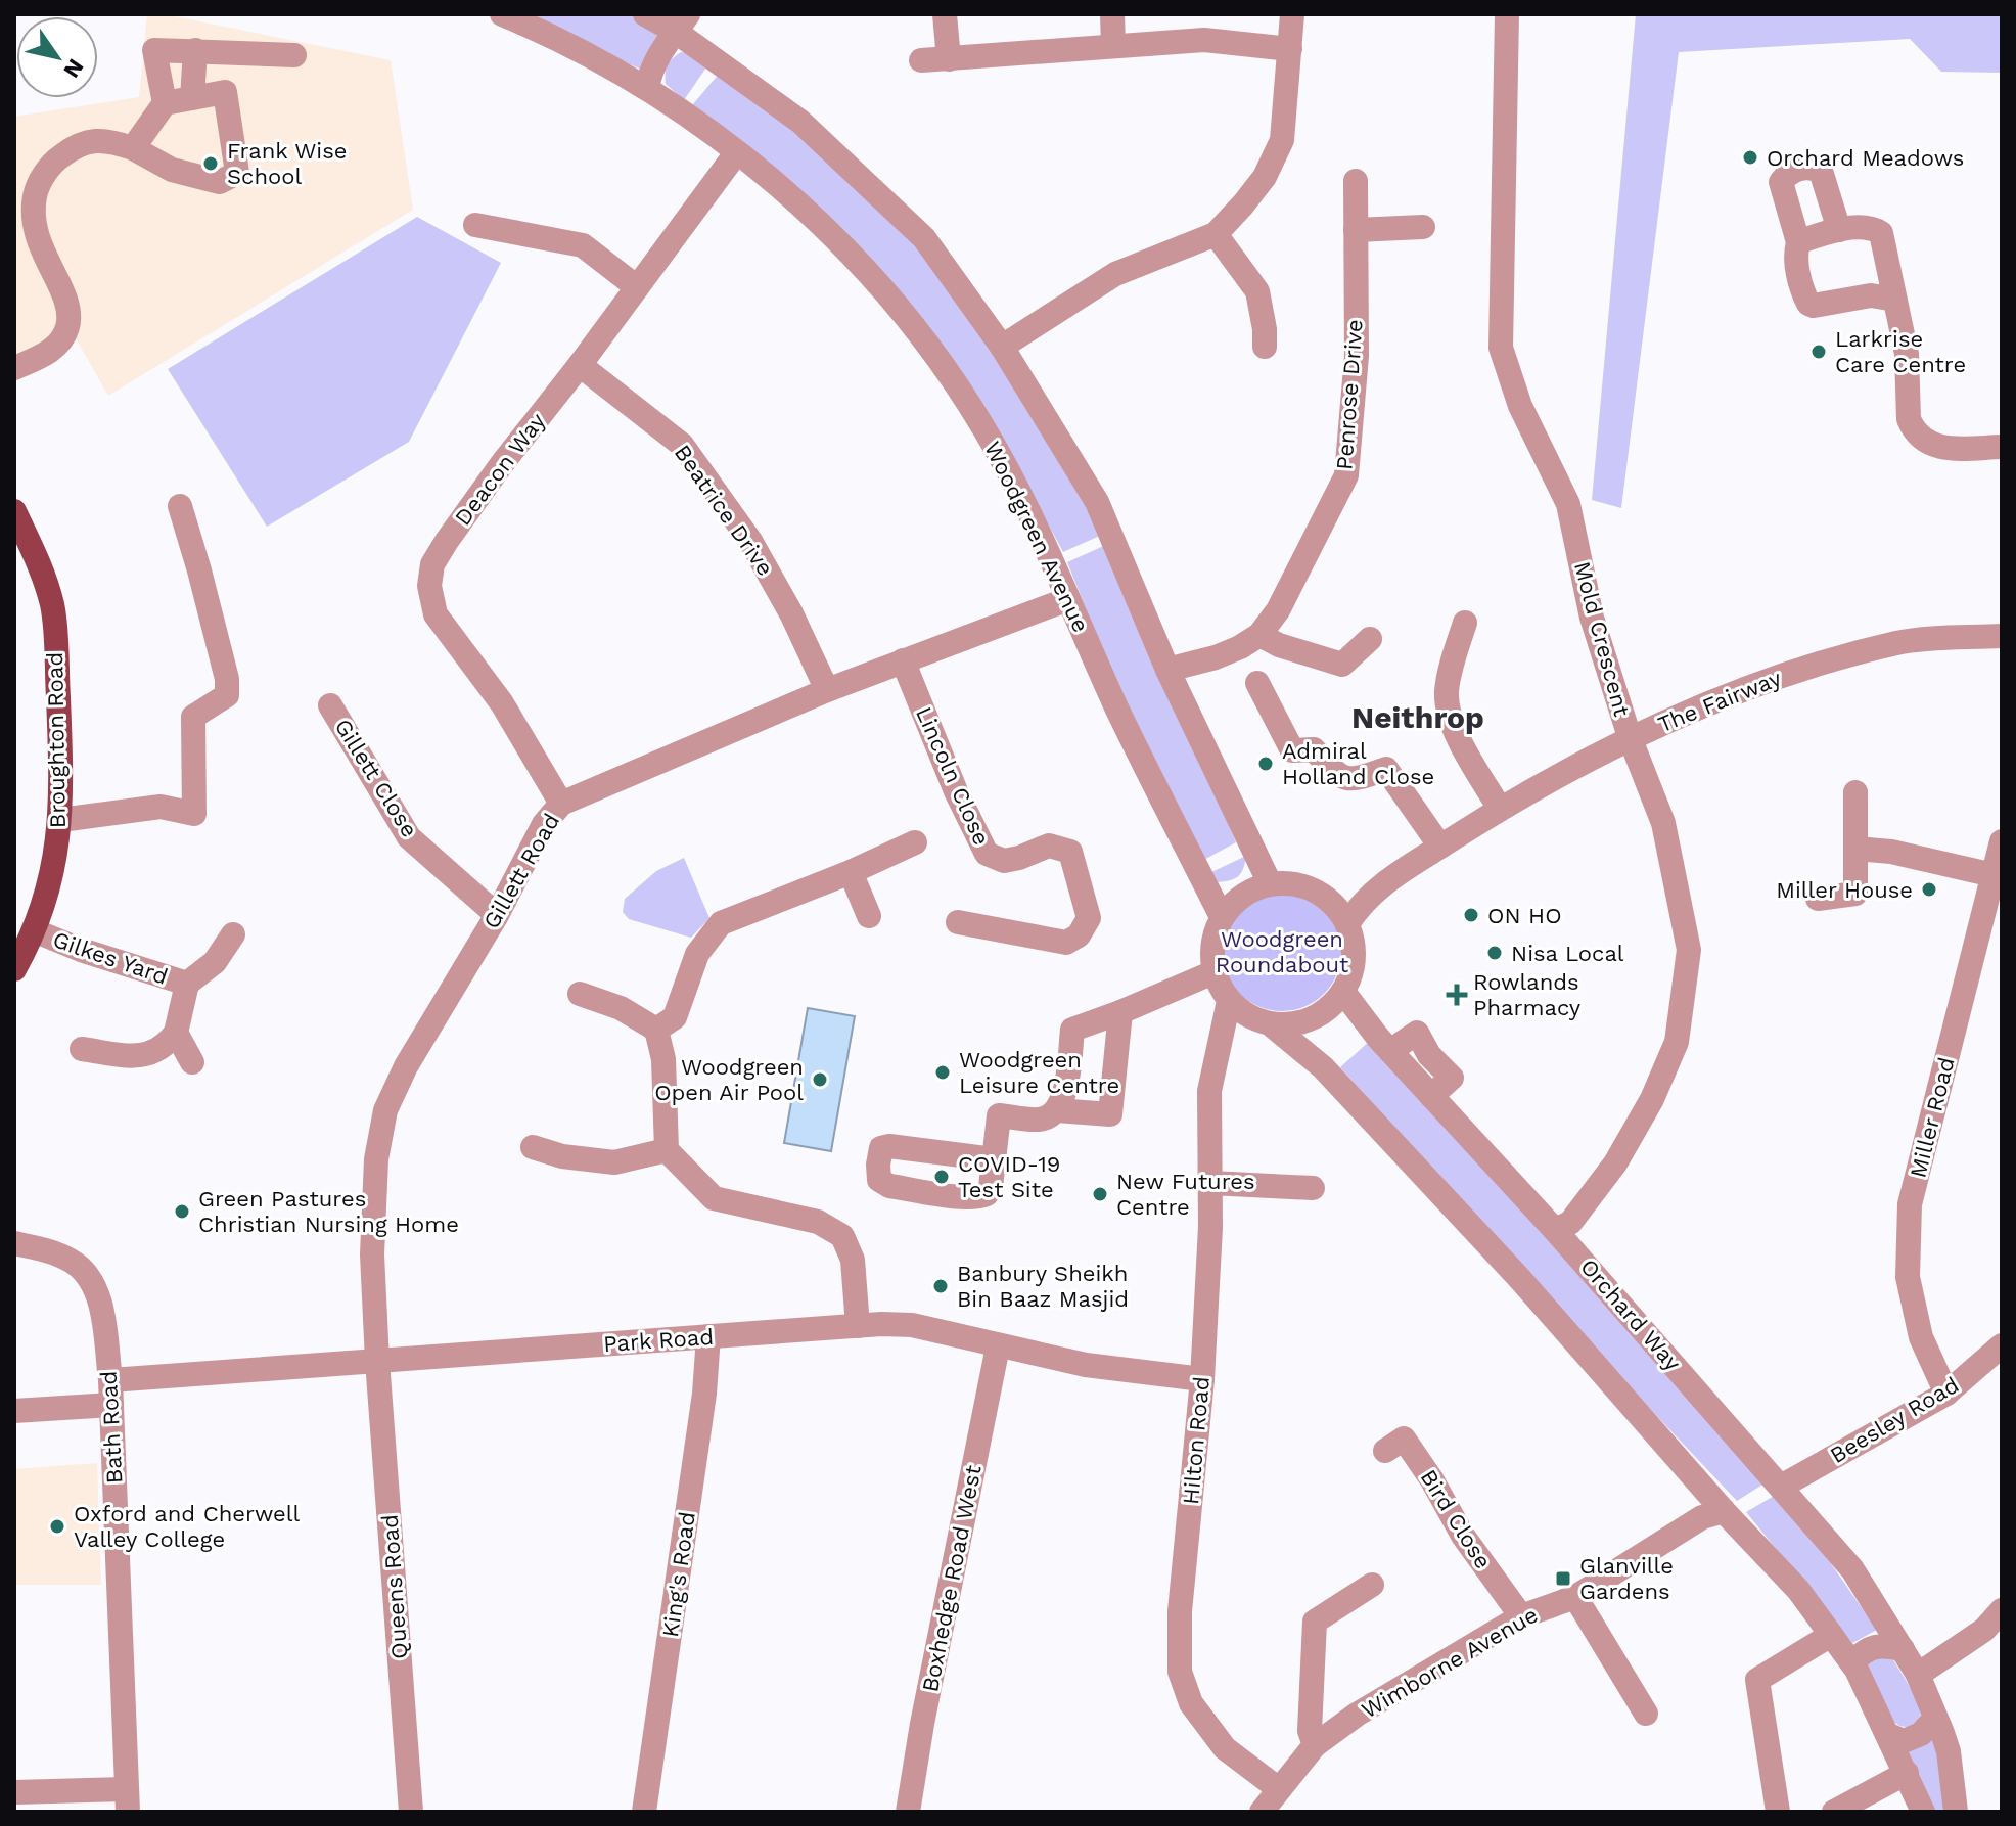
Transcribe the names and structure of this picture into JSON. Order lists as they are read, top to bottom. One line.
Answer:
{"streets":{"main road":["Broughton Road"],"street":["Penrose Drive","Deacon Way","Beatrice Drive","Woodgreen Avenue","Mold Crescent","The Fairway","Lincoln Close","Gillett Close","Gillett Road","Gilkes Yard","Miller Road","Orchard Way","Park Road","Beesley Road","Bath Road","Hilton Road","Bird Close","King's Road","Boxhedge Road West","Queens Road","Wimborne Avenue"]},"crossings":[["Deacon Way","Beatrice Drive"],["Deacon Way","Woodgreen Avenue"],["Deacon Way","Gillett Road"],["Beatrice Drive","Gillett Road"],["Woodgreen Avenue","The Fairway"],["Woodgreen Avenue","Gillett Road"],["Woodgreen Avenue","Orchard Way"],["Woodgreen Avenue","Hilton Road"],["Mold Crescent","The Fairway"],["Mold Crescent","Orchard Way"],["The Fairway","Orchard Way"],["The Fairway","Hilton Road"],["Broughton Road","Gilkes Yard"],["Lincoln Close","Gillett Road"],["Gillett Close","Gillett Road"],["Gillett Road","Park Road"],["Gillett Road","Queens Road"],["Miller Road","Beesley Road"],["Orchard Way","Beesley Road"],["Orchard Way","Hilton Road"],["Park Road","Bath Road"],["Park Road","Hilton Road"],["Park Road","King's Road"],["Park Road","Boxhedge Road West"],["Park Road","Queens Road"],["Hilton Road","Wimborne Avenue"],["Bird Close","Wimborne Avenue"]],"districts":["Neithrop"],"parks":["Woodgreen Roundabout"],"places":{"other":["Orchard Meadows","Frank Wise School","Larkrise Care Centre","Admiral Holland Close","Miller House","ON HO","Nisa Local","Woodgreen Leisure Centre","Woodgreen Open Air Pool","COVID-19 Test Site","New Futures Centre","Green Pastures Christian Nursing Home","Banbury Sheikh Bin Baaz Masjid","Oxford and Cherwell Valley College"],"health":["Rowlands Pharmacy"],"transit":["Glanville Gardens"]},"north":"bottom right"}
